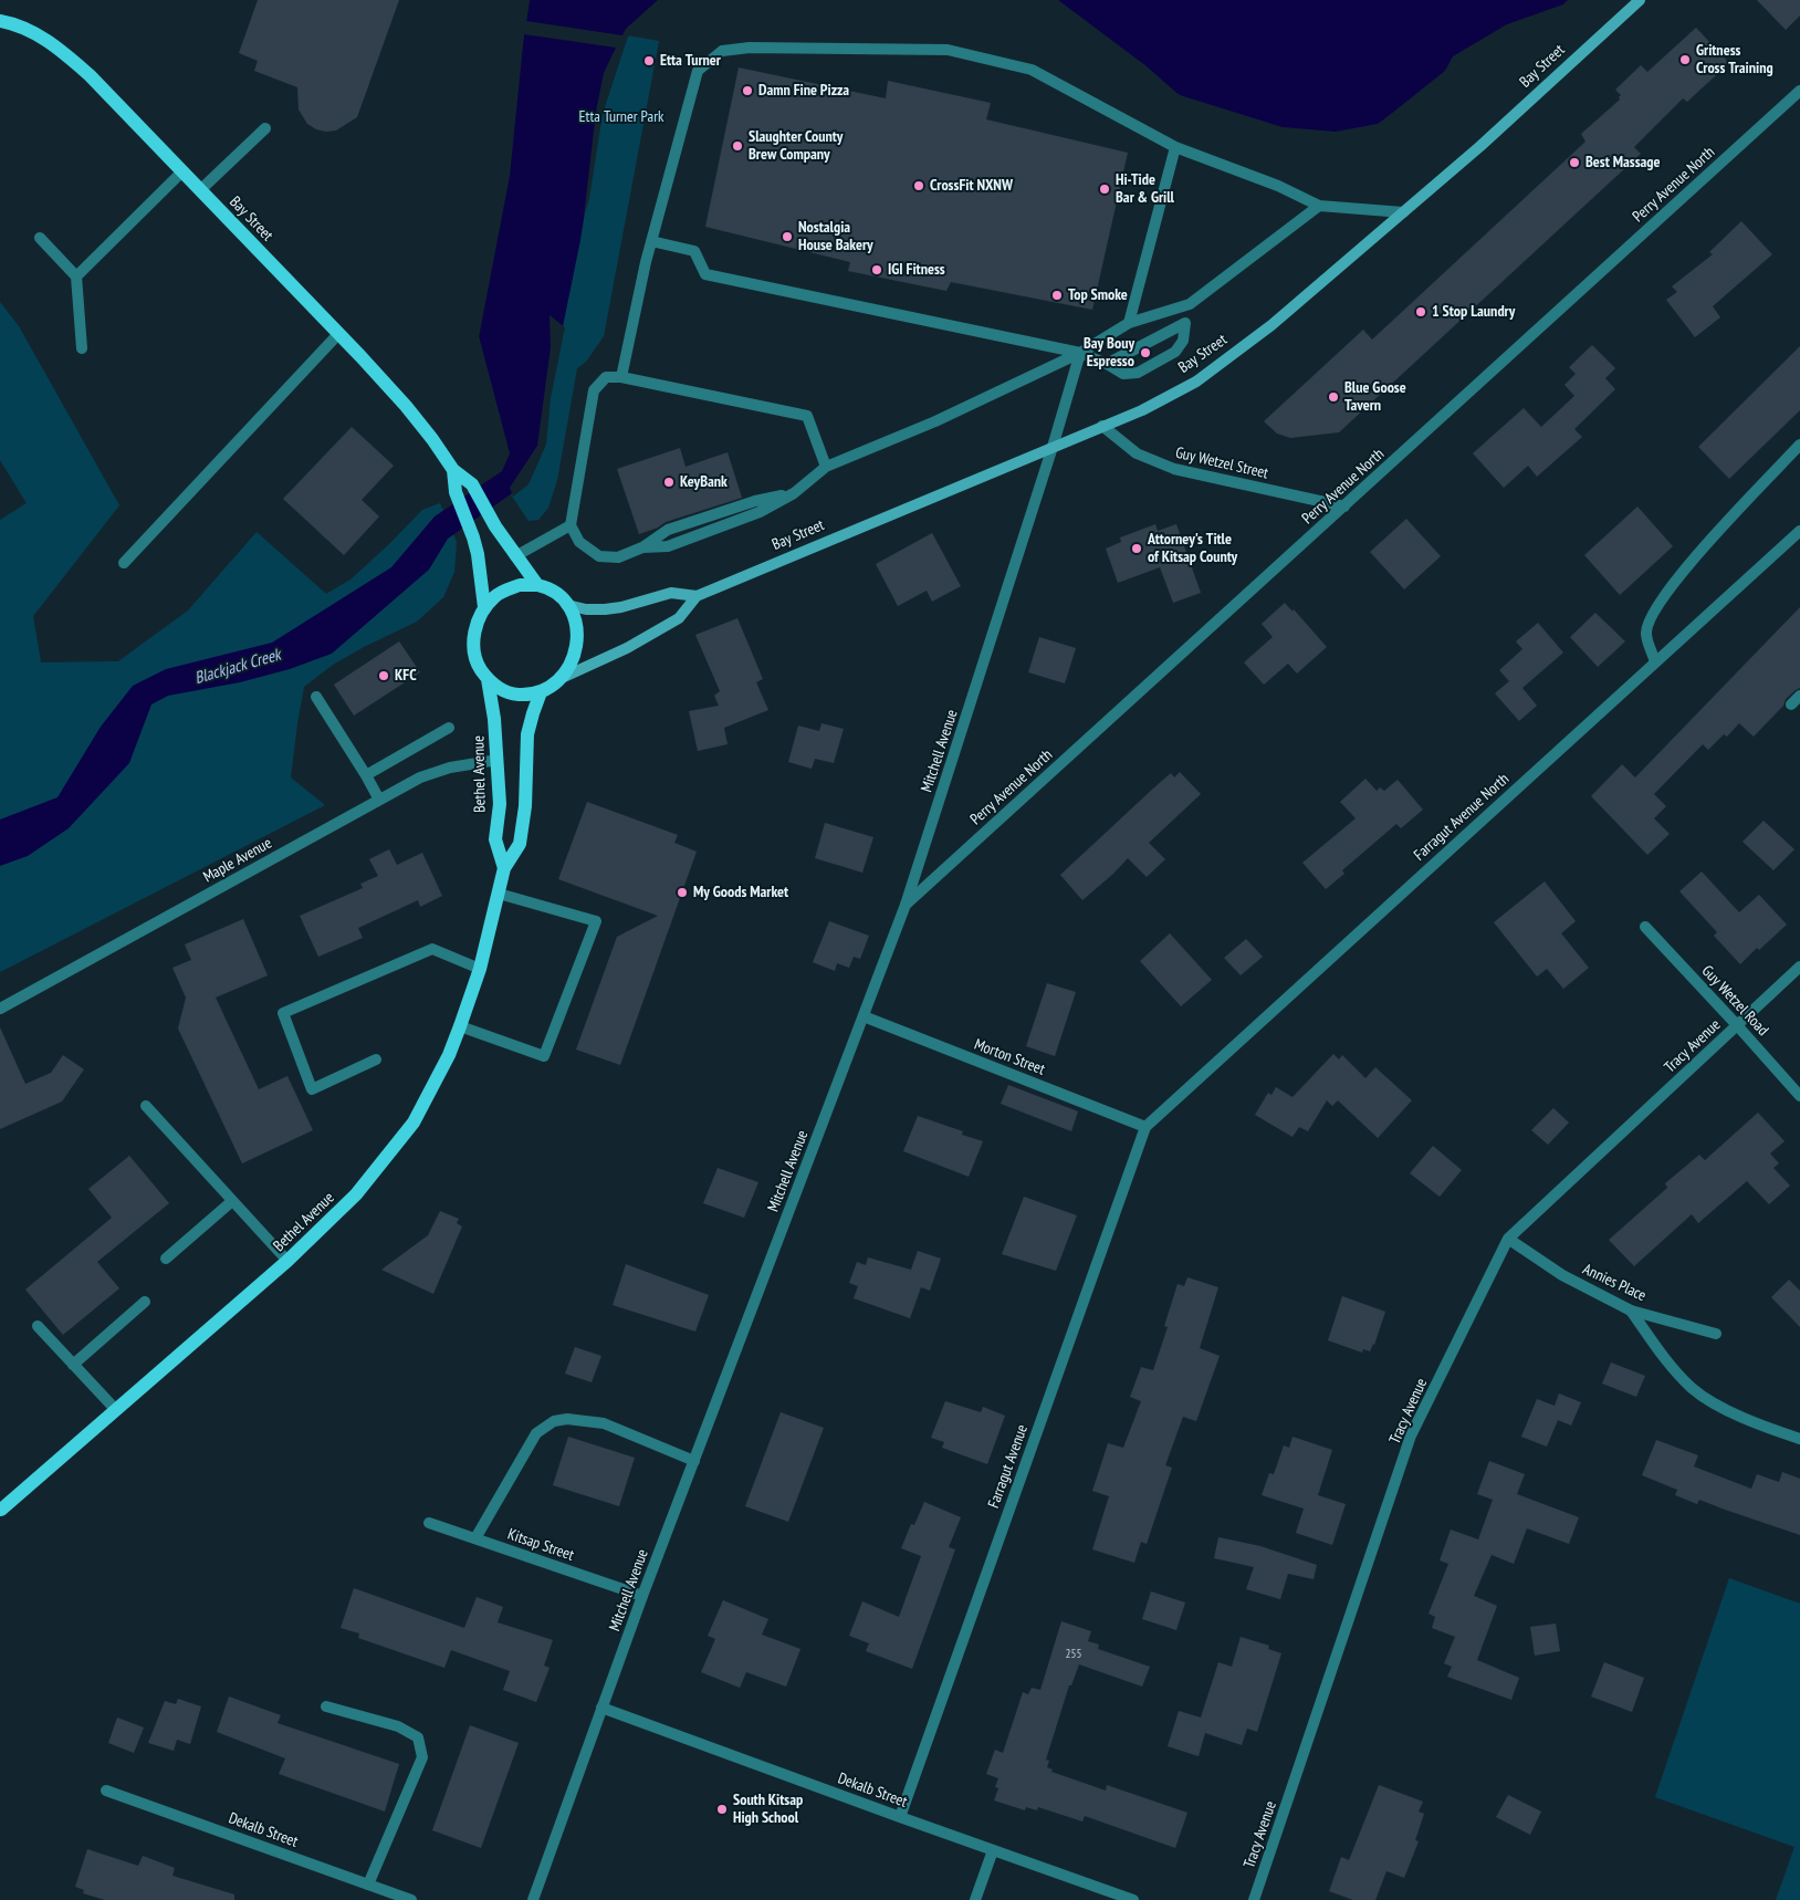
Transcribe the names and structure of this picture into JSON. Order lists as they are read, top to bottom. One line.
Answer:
{"streets":{"main road":["Bay Street","Bethel Avenue"],"street":["Perry Avenue North","Guy Wetzel Street","Mitchell Avenue","Farragut Avenue North","Maple Avenue","Guy Wetzel Road","Tracy Avenue","Morton Street","Annies Place","Farragut Avenue","Kitsap Street","Dekalb Street"]},"crossings":[["Bay Street","Guy Wetzel Street"],["Bay Street","Mitchell Avenue"],["Bay Street","Bethel Avenue"],["Perry Avenue North","Guy Wetzel Street"],["Perry Avenue North","Mitchell Avenue"],["Mitchell Avenue","Morton Street"],["Mitchell Avenue","Kitsap Street"],["Mitchell Avenue","Dekalb Street"],["Bethel Avenue","Maple Avenue"],["Farragut Avenue North","Morton Street"],["Farragut Avenue North","Farragut Avenue"],["Guy Wetzel Road","Tracy Avenue"],["Tracy Avenue","Annies Place"],["Morton Street","Farragut Avenue"],["Farragut Avenue","Dekalb Street"]],"water":["Blackjack Creek"],"parks":["Etta Turner Park"],"places":["Gritness Cross Training","Etta Turner","Damn Fine Pizza","Slaughter County Brew Company","Best Massage","CrossFit NXNW","Hi-Tide Bar & Grill","Nostalgia House Bakery","IGI Fitness","Top Smoke","1 Stop Laundry","Bay Bouy Espresso","Blue Goose Tavern","KeyBank","Attorney's Title of Kitsap County","KFC","My Goods Market","South Kitsap High School"],"house_numbers":["255"]}
